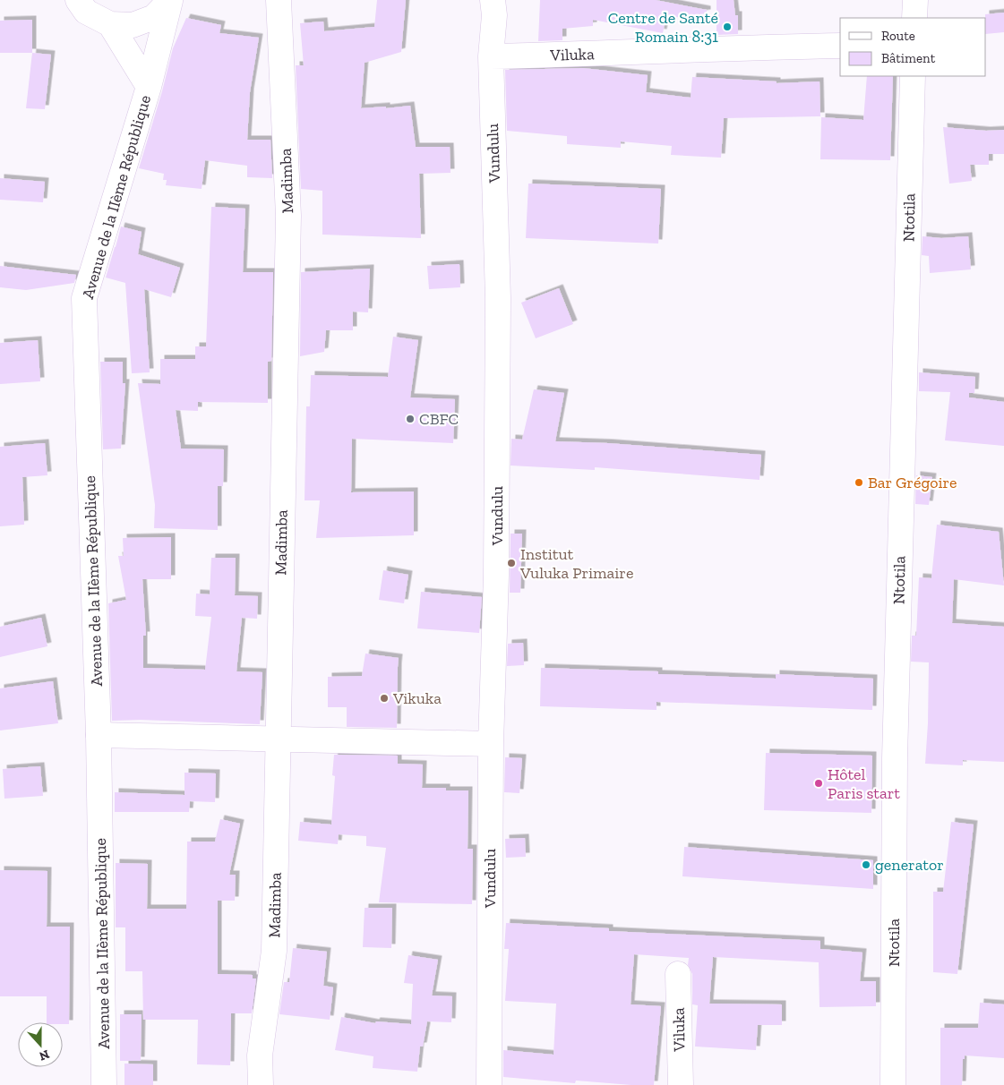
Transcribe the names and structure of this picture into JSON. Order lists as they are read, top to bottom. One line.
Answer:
{"streets":{"street":["Viluka","Vundulu","Madimba","Avenue de la IIème République","Ntotila"]},"crossings":[["Viluka","Vundulu"]],"places":["Centre de Santé Romain 8:31","CBFC","Bar Grégoire","Institut Vuluka Primaire","Vikuka","Hôtel Paris start","generator"],"legend":["Route","Bâtiment"],"north":"bottom"}
